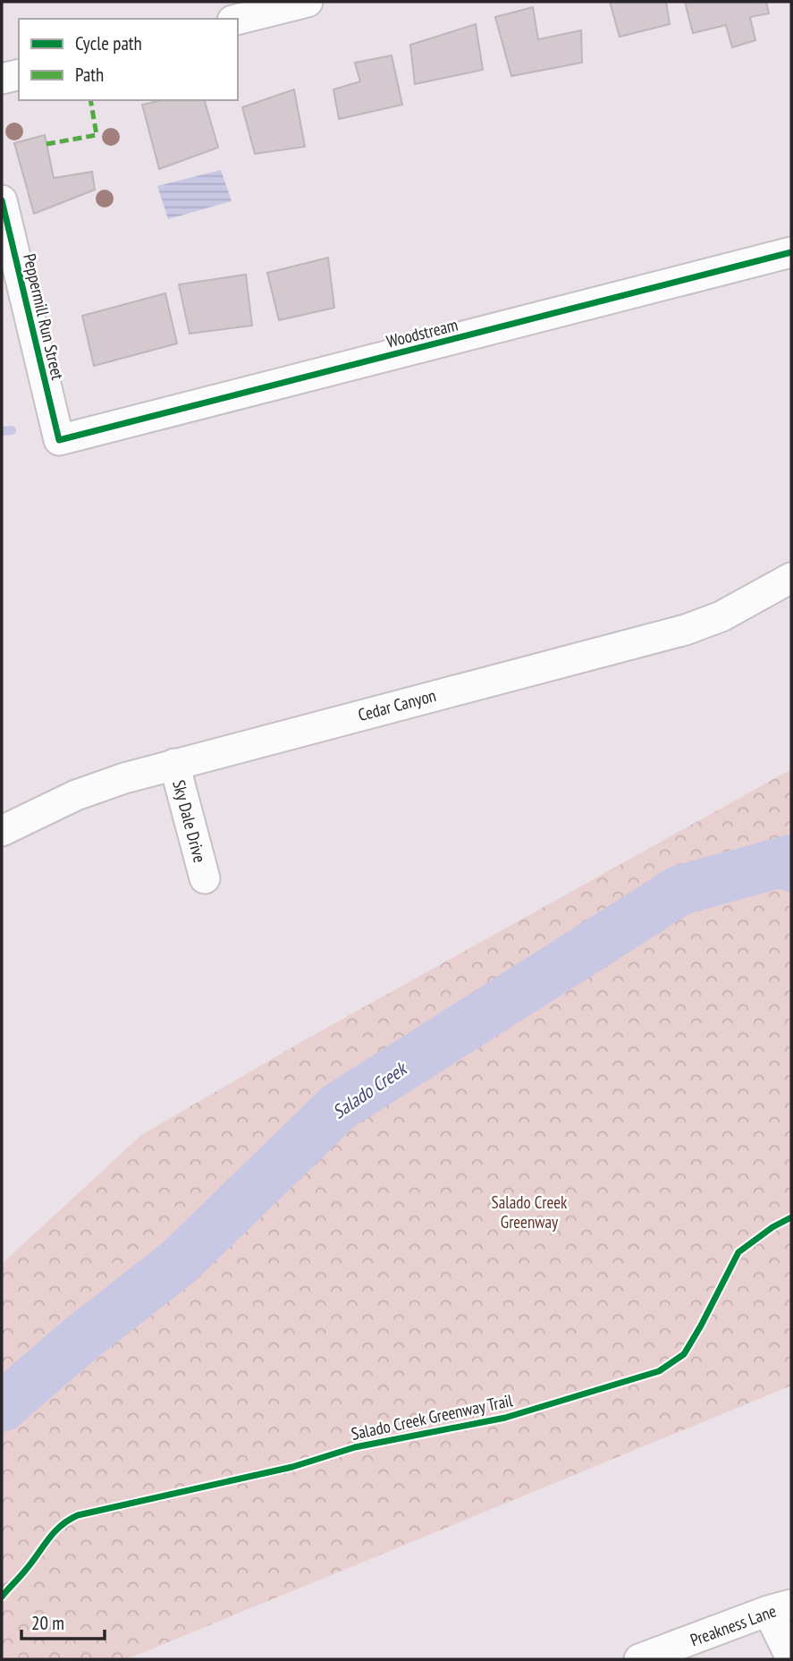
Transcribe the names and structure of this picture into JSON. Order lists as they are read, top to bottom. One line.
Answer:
{"streets":{"street":["Peppermill Run Street","Woodstream","Cedar Canyon","Sky Dale Drive","Preakness Lane"],"cycle path":["Salado Creek Greenway Trail"]},"crossings":[["Peppermill Run Street","Woodstream"],["Cedar Canyon","Sky Dale Drive"]],"water":["Salado Creek"],"parks":["Salado Creek Greenway"],"legend":["Cycle path","Path"],"scale_bar":"20 m"}
